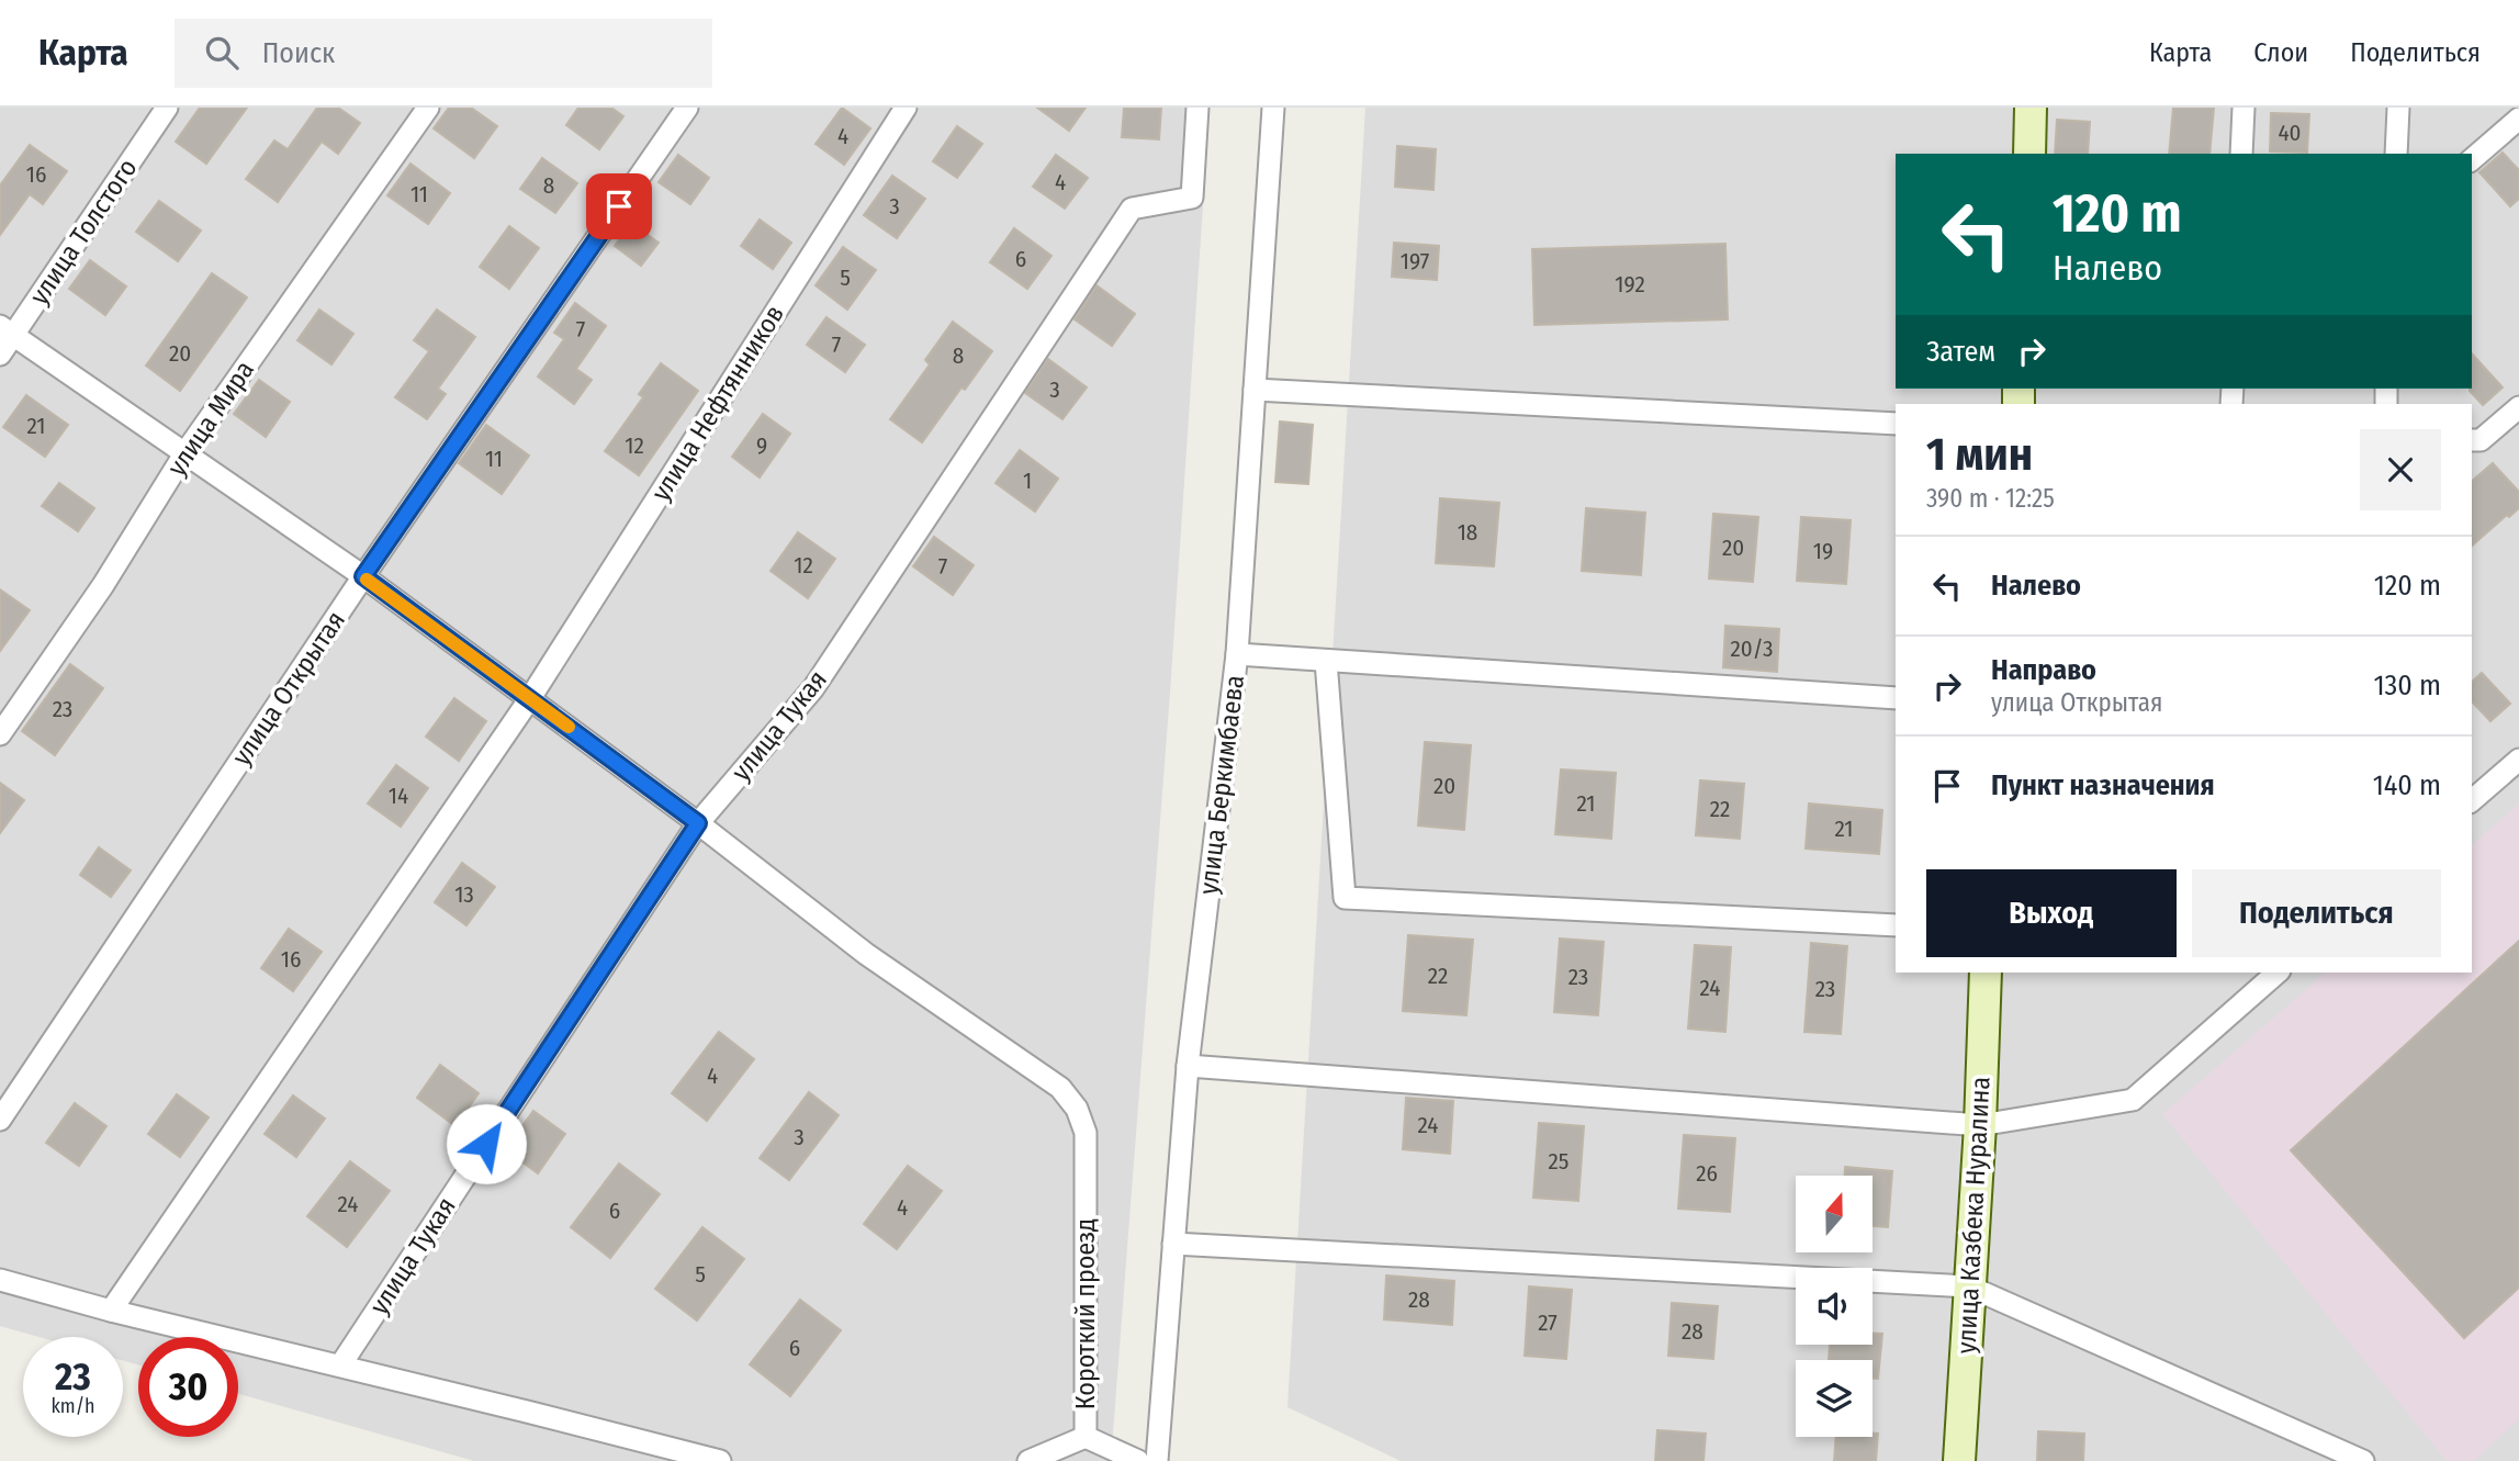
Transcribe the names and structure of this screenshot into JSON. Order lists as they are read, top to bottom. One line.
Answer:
{"streets":{"street":["улица Толстого","улица Нефтянников","улица Мира","улица Открытая","улица Тукая","улица Беркимбаева","улица Казбека Нуралина","Короткий проезд"]},"crossings":[["улица Тукая","Короткий проезд"]],"house_numbers":["40","4","16","4","8","11","3","6","197","5","192","7","7","20","8","3","21","12","9","11","1","18","20","19","12","7","20/3","23","20","14","21","22","21","13","16","22","23","24","23","4","24","3","25","26","24","4","6","5","28","27","28","6"],"north":"top","page":{"header":"Карта","search":"Поиск","nav":["Карта","Слои","Поделиться"],"turn":["120 m","Налево"],"then":"Затем","heading":["1 мин","390 m · 12:25"],"list":[{"name":"Налево","value":"120 m"},{"name":"Направо","note":"улица Открытая","value":"130 m"},{"name":"Пункт назначения","value":"140 m"}],"buttons":["Выход","Поделиться"],"speed":"23 km/h","limit":"30"}}
